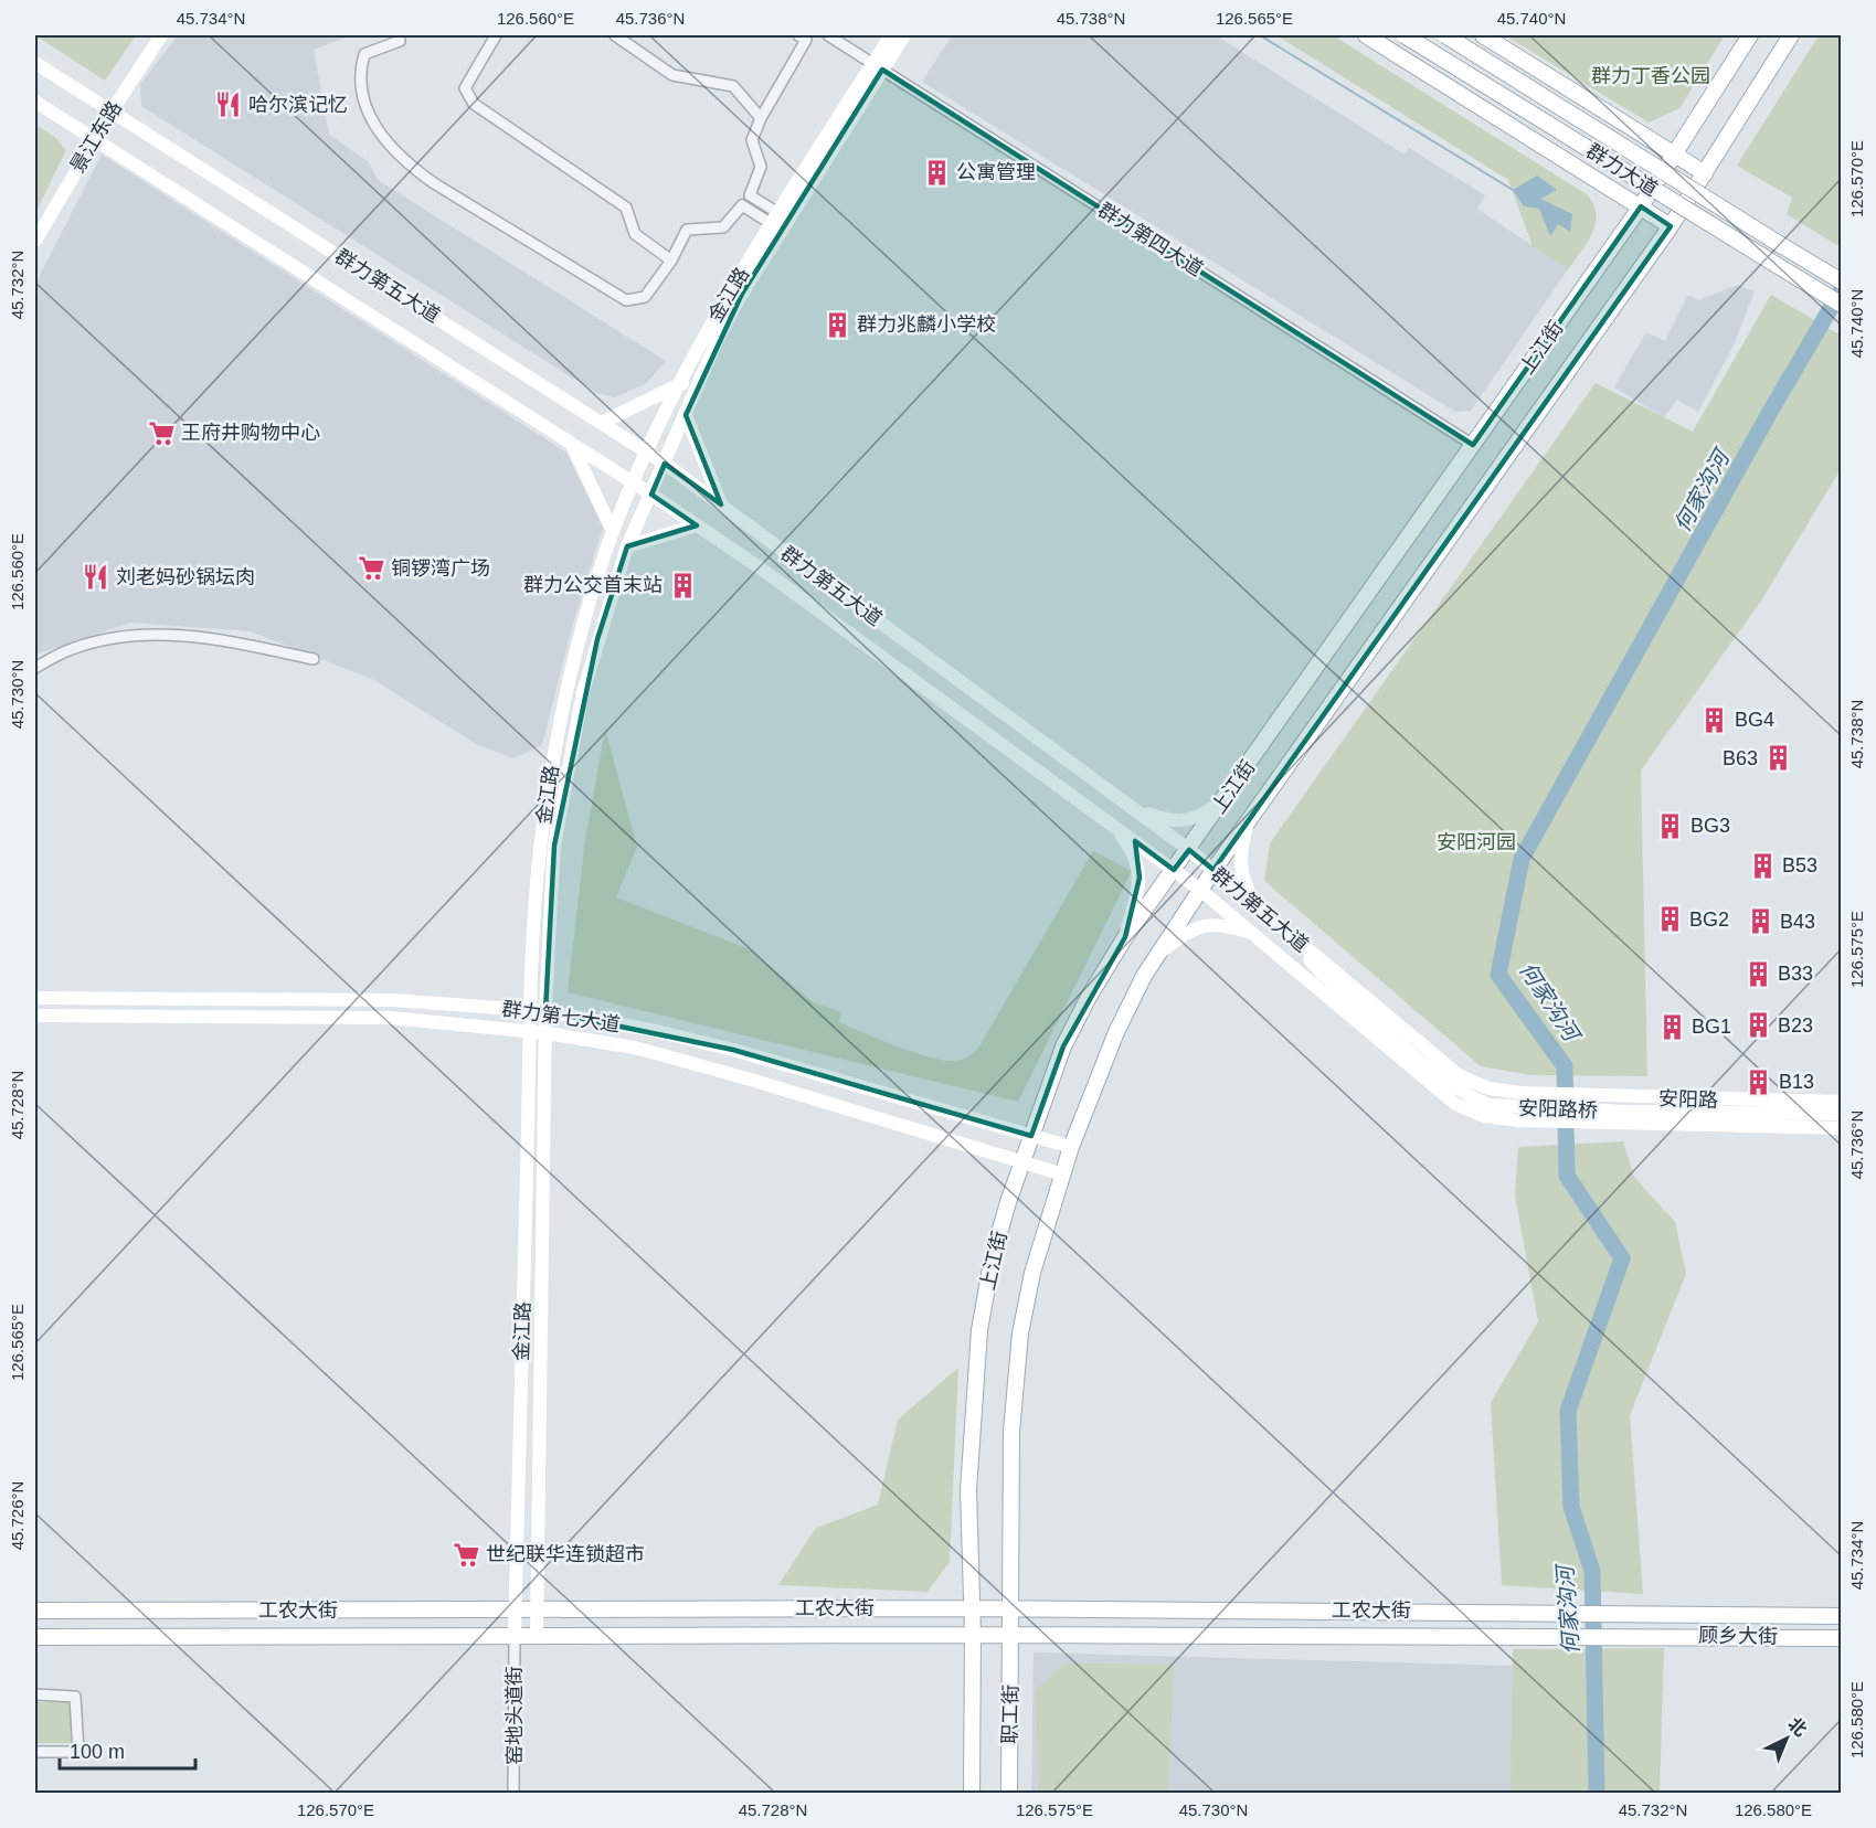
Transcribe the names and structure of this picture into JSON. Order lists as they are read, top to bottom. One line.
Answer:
{"streets":{"main road":["景江东路","群力大道","群力第五大道","金江路","上江街","群力第七大道","安阳路","安阳路桥","工农大街","顾乡大街","职工街"],"street":["群力第四大道","窑地头道街"]},"crossings":[["景江东路","群力第五大道"],["群力第四大道","金江路"],["群力第四大道","上江街"],["群力第五大道","金江路"],["群力第五大道","上江街"],["群力第五大道","安阳路"],["群力第五大道","安阳路桥"],["金江路","群力第七大道"],["金江路","工农大街"],["金江路","窑地头道街"],["上江街","群力第七大道"],["上江街","工农大街"],["上江街","职工街"],["工农大街","顾乡大街"],["工农大街","职工街"],["工农大街","窑地头道街"]],"water":["何家沟河"],"parks":["群力丁香公园","安阳河园"],"places":{"restaurant":["哈尔滨记忆","刘老妈砂锅坛肉"],"building":["公寓管理","群力兆麟小学校","群力公交首末站","BG4","B63","BG3","B53","BG2","B43","B33","B23","BG1","B13"],"supermarket":["王府井购物中心","铜锣湾广场","世纪联华连锁超市"]},"scale_bar":"100 m","north":"top right","coordinates":["45.734°N","126.560°E","45.736°N","45.738°N","126.565°E","45.740°N","126.570°E","45.732°N","45.730°N","126.575°E","45.728°N","45.726°N","126.580°E"]}
